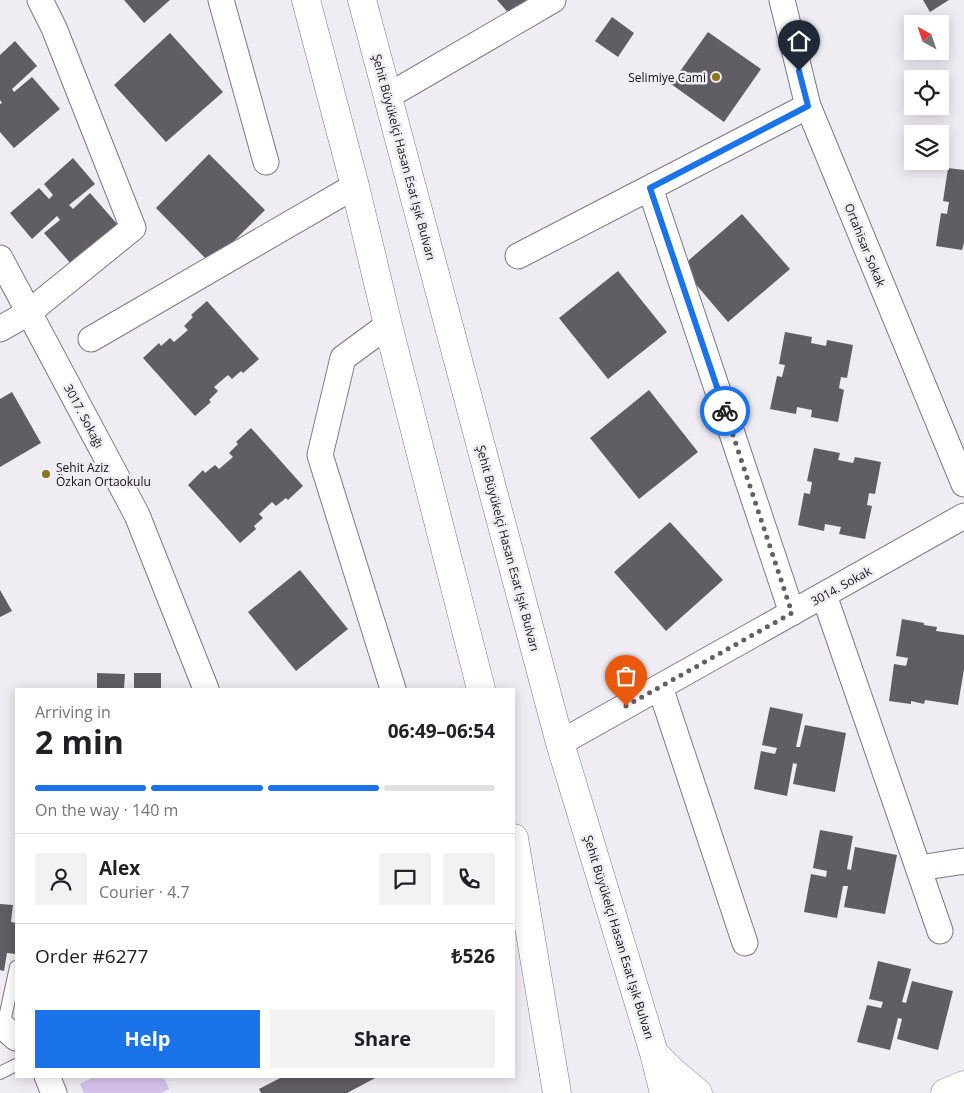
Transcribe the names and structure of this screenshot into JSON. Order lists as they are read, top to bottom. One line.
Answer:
{"streets":{"main road":["Şehit Büyükelçi Hasan Esat Işık Bulvarı"],"street":["Ortahisar Sokak","3017. Sokağı","3014. Sokak"]},"crossings":[["Şehit Büyükelçi Hasan Esat Işık Bulvarı","3014. Sokak"]],"places":["Selimiye Cami","Şehit Aziz Özkan Ortaokulu"],"north":"top left","page":{"heading":["2 min","Arriving in","06:49–06:54"],"panel":["Alex","Courier · 4.7","Order #6277","₺526"],"bar":"On the way · 140 m","buttons":["Help","Share"]}}
